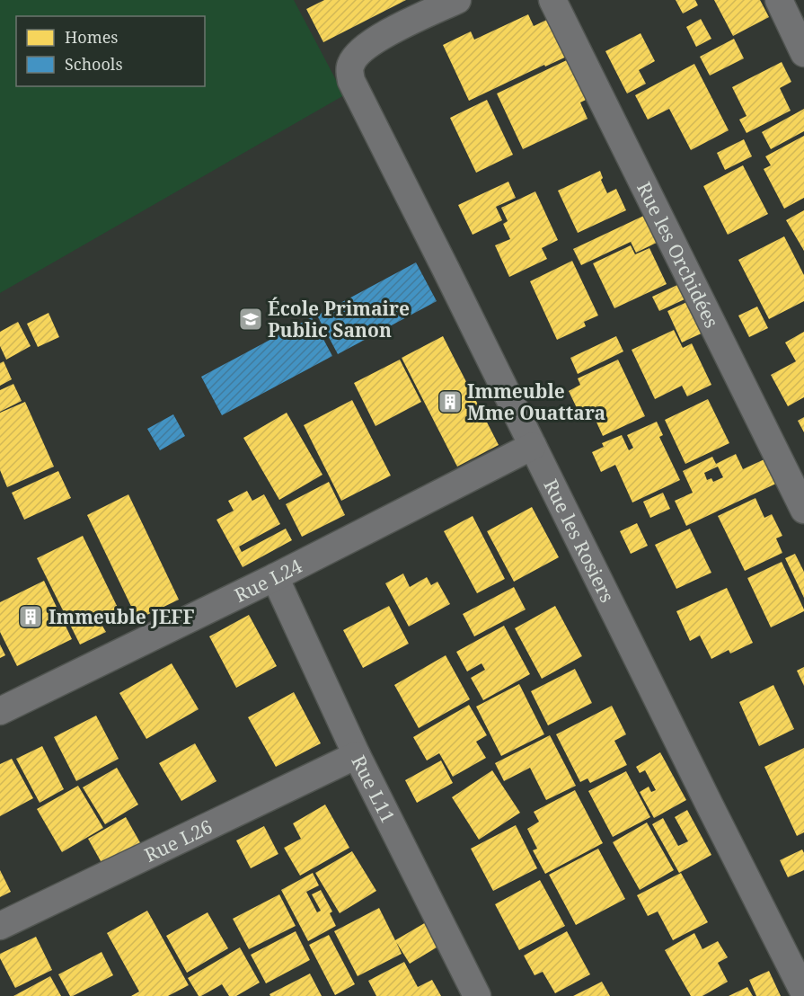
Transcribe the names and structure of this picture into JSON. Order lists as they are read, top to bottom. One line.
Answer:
{"streets":{"street":["Rue les Orchidées","Rue les Rosiers","Rue L24","Rue L11","Rue L26"]},"crossings":[["Rue les Rosiers","Rue L24"],["Rue L24","Rue L11"],["Rue L11","Rue L26"]],"places":{"school or university":["École Primaire Public Sanon"],"building":["Immeuble Mme Ouattara","Immeuble JEFF"]},"legend":["Homes","Schools"]}
